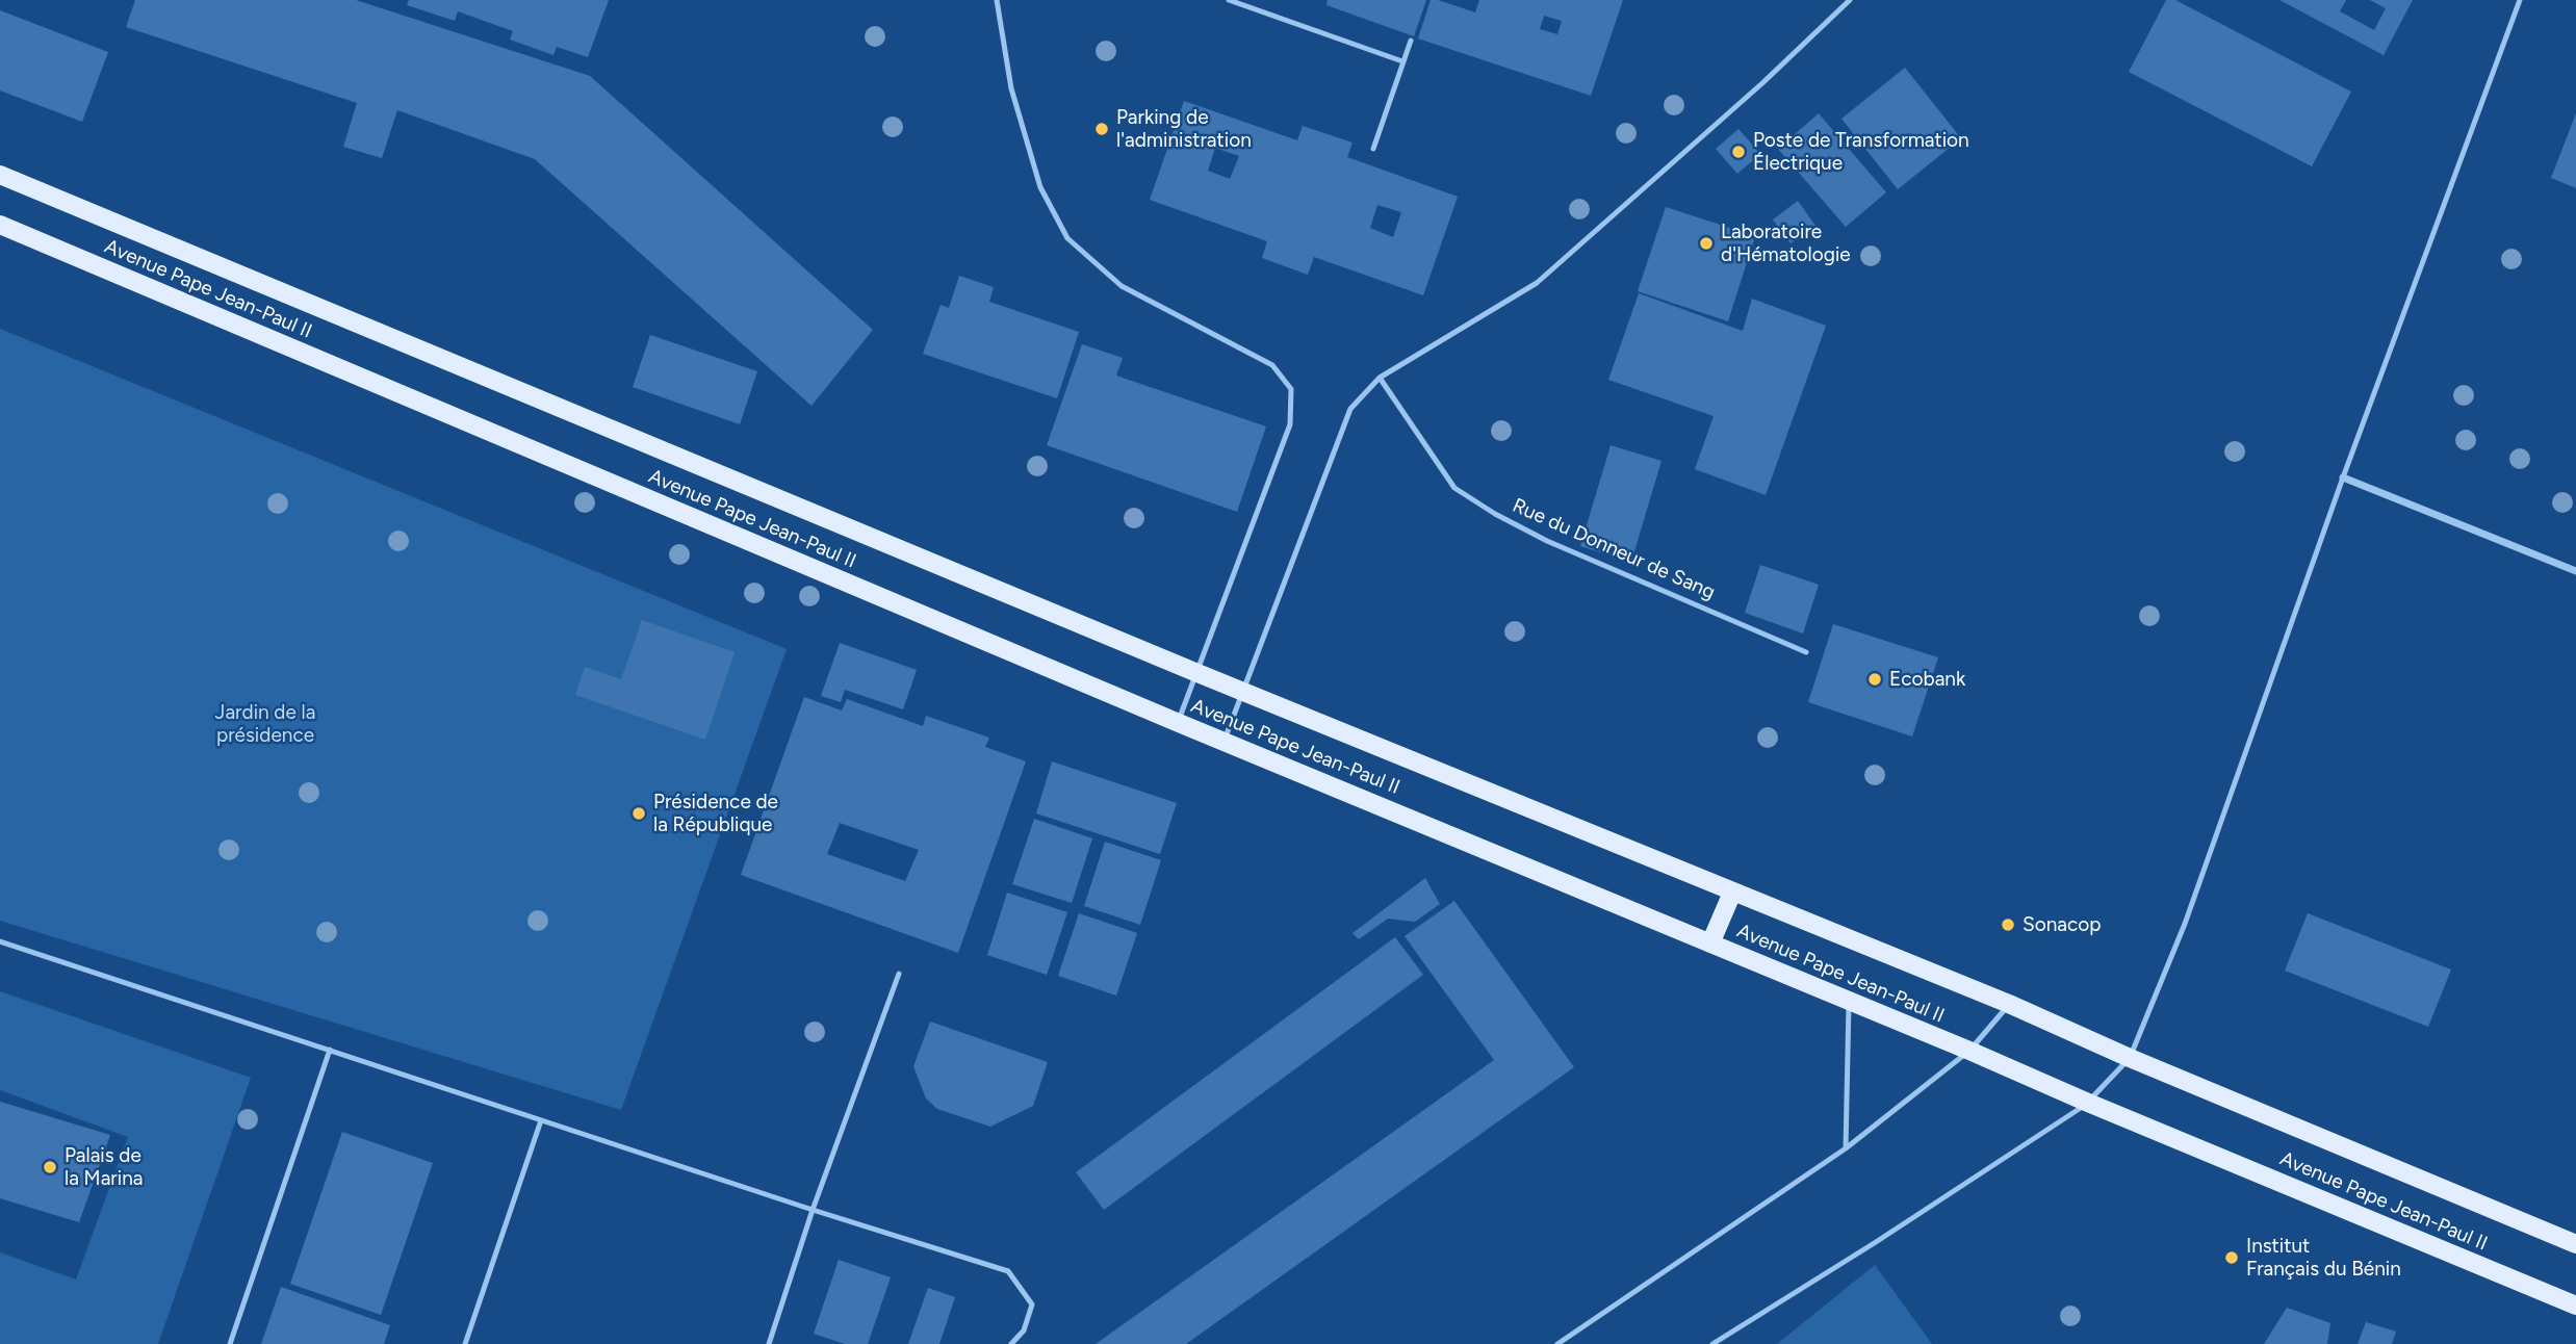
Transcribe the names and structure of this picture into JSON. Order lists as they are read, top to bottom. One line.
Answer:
{"streets":{"main road":["Avenue Pape Jean-Paul II"],"lane":["Rue du Donneur de Sang"]},"parks":["Jardin de la présidence"],"places":["Parking de l'administration","Poste de Transformation Électrique","Laboratoire d'Hématologie","Ecobank","Présidence de la République","Sonacop","Palais de la Marina","Institut Français du Bénin"]}
